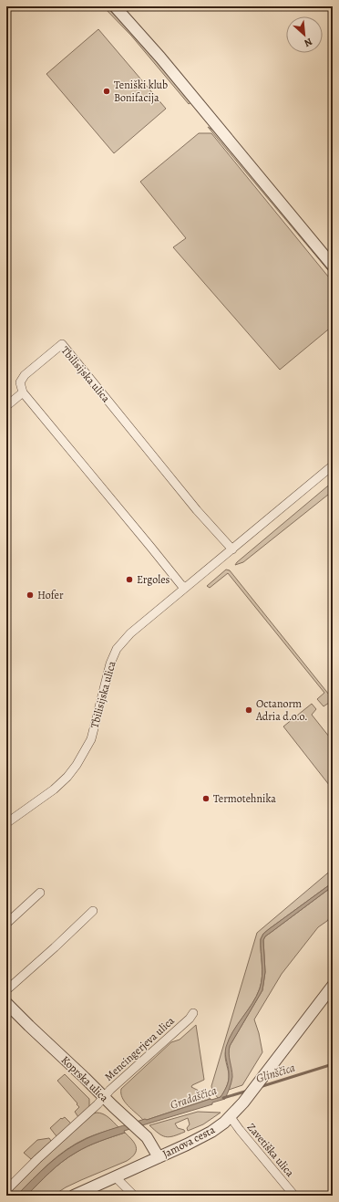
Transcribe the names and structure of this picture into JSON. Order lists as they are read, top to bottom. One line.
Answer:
{"streets":{"street":["Tbilisijska ulica","Mencingerjeva ulica","Koprska ulica","Jamova cesta","Zavetiška ulica"]},"crossings":[["Mencingerjeva ulica","Koprska ulica"],["Koprska ulica","Jamova cesta"],["Jamova cesta","Zavetiška ulica"]],"water":["Glinščica","Gradaščica"],"places":["Teniški klub Bonifacija","Ergoles","Hofer","Octanorm Adria d.o.o.","Termotehnika"],"north":"bottom right"}
